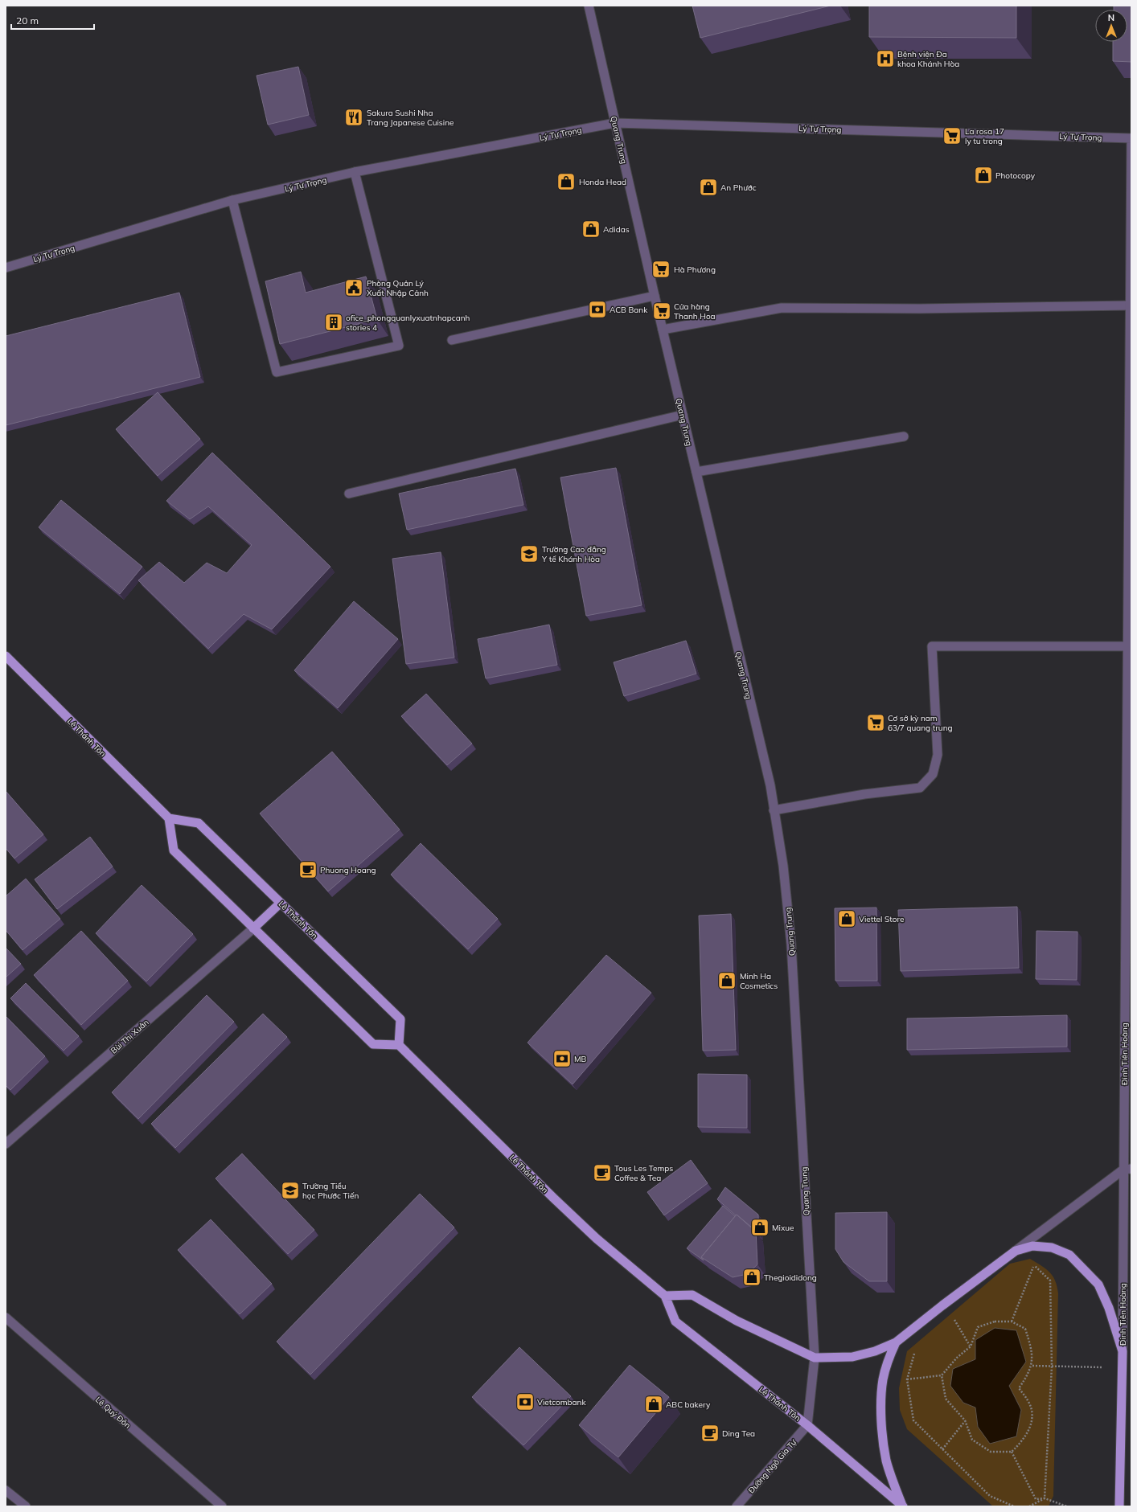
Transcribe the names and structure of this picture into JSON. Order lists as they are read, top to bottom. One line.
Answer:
{"streets":{"main road":["Lê Thánh Tôn","Đinh Tiên Hoàng"],"street":["Lý Tự Trọng","Quang Trung","Bùi Thị Xuân","Lê Quý Đôn","Đường Ngô Gia Tự"]},"crossings":[["Lý Tự Trọng","Quang Trung"],["Lý Tự Trọng","Đinh Tiên Hoàng"],["Quang Trung","Lê Thánh Tôn"],["Quang Trung","Đường Ngô Gia Tự"],["Lê Thánh Tôn","Đường Ngô Gia Tự"]],"places":{"hospital":["Bệnh viện Đa khoa Khánh Hòa"],"restaurant":["Sakura Sushi Nha Trang Japanese Cuisine"],"supermarket":["La rosa 17 ly tu trong","Hà Phương","Cửa hàng Thanh Hoa","Cơ sở kỳ nam 63/7 quang trung"],"shop":["Photocopy","Honda Head","An Phước","Adidas","Viettel Store","Minh Ha Cosmetics","Mixue","Thegioididong","ABC bakery"],"public building":["Phòng Quản Lý Xuất Nhập Cảnh"],"bank":["ACB Bank","MB","Vietcombank"],"building":["ofice_phongquanlyxuatnhapcanh stories 4"],"school or university":["Trường Cao đẳng Y tế Khánh Hòa","Trường Tiểu học Phước Tiến"],"cafe":["Phuong Hoang","Tous Les Temps Coffee & Tea","Ding Tea"]},"scale_bar":"20 m","north":"top"}
